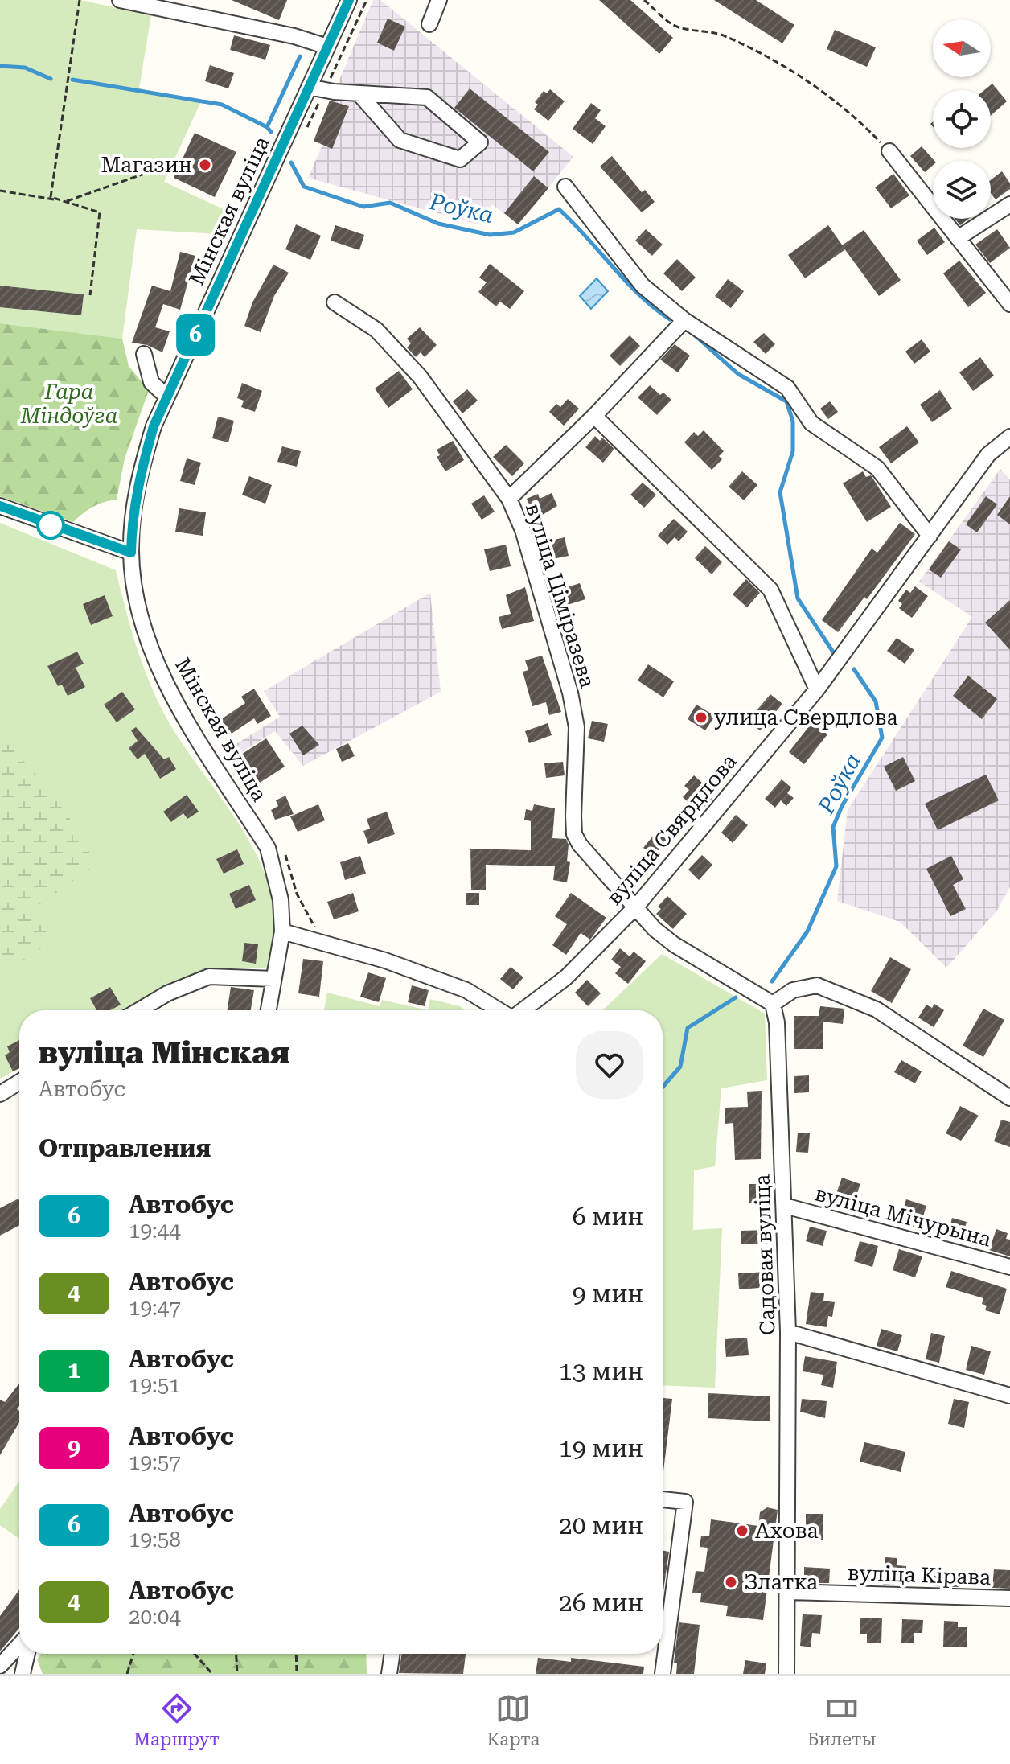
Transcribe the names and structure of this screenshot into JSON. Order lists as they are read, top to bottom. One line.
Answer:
{"streets":{"street":["Мінская вуліца","вуліца Ціміразева","вуліца Свярдлова","вуліца Мічурына","Садовая вуліца","вуліца Кірава"]},"crossings":[["вуліца Ціміразева","вуліца Свярдлова"],["вуліца Мічурына","Садовая вуліца"],["Садовая вуліца","вуліца Кірава"]],"water":["Роўка"],"parks":["Гара Міндоўга"],"places":["Магазин","улица Свердлова","Ахова","Златка"],"lines":["bus line 6"],"north":"left","page":{"on_map":"6","heading":[["вуліца Мінская","Автобус"],"Отправления"],"list":[{"mark":"6","name":"Автобус","note":"19:44","value":"6 мин"},{"mark":"4","name":"Автобус","note":"19:47","value":"9 мин"},{"mark":"1","name":"Автобус","note":"19:51","value":"13 мин"},{"mark":"9","name":"Автобус","note":"19:57","value":"19 мин"},{"mark":"6","name":"Автобус","note":"19:58","value":"20 мин"},{"mark":"4","name":"Автобус","note":"20:04","value":"26 мин"}],"tabs":["Маршрут","Карта","Билеты"]}}
